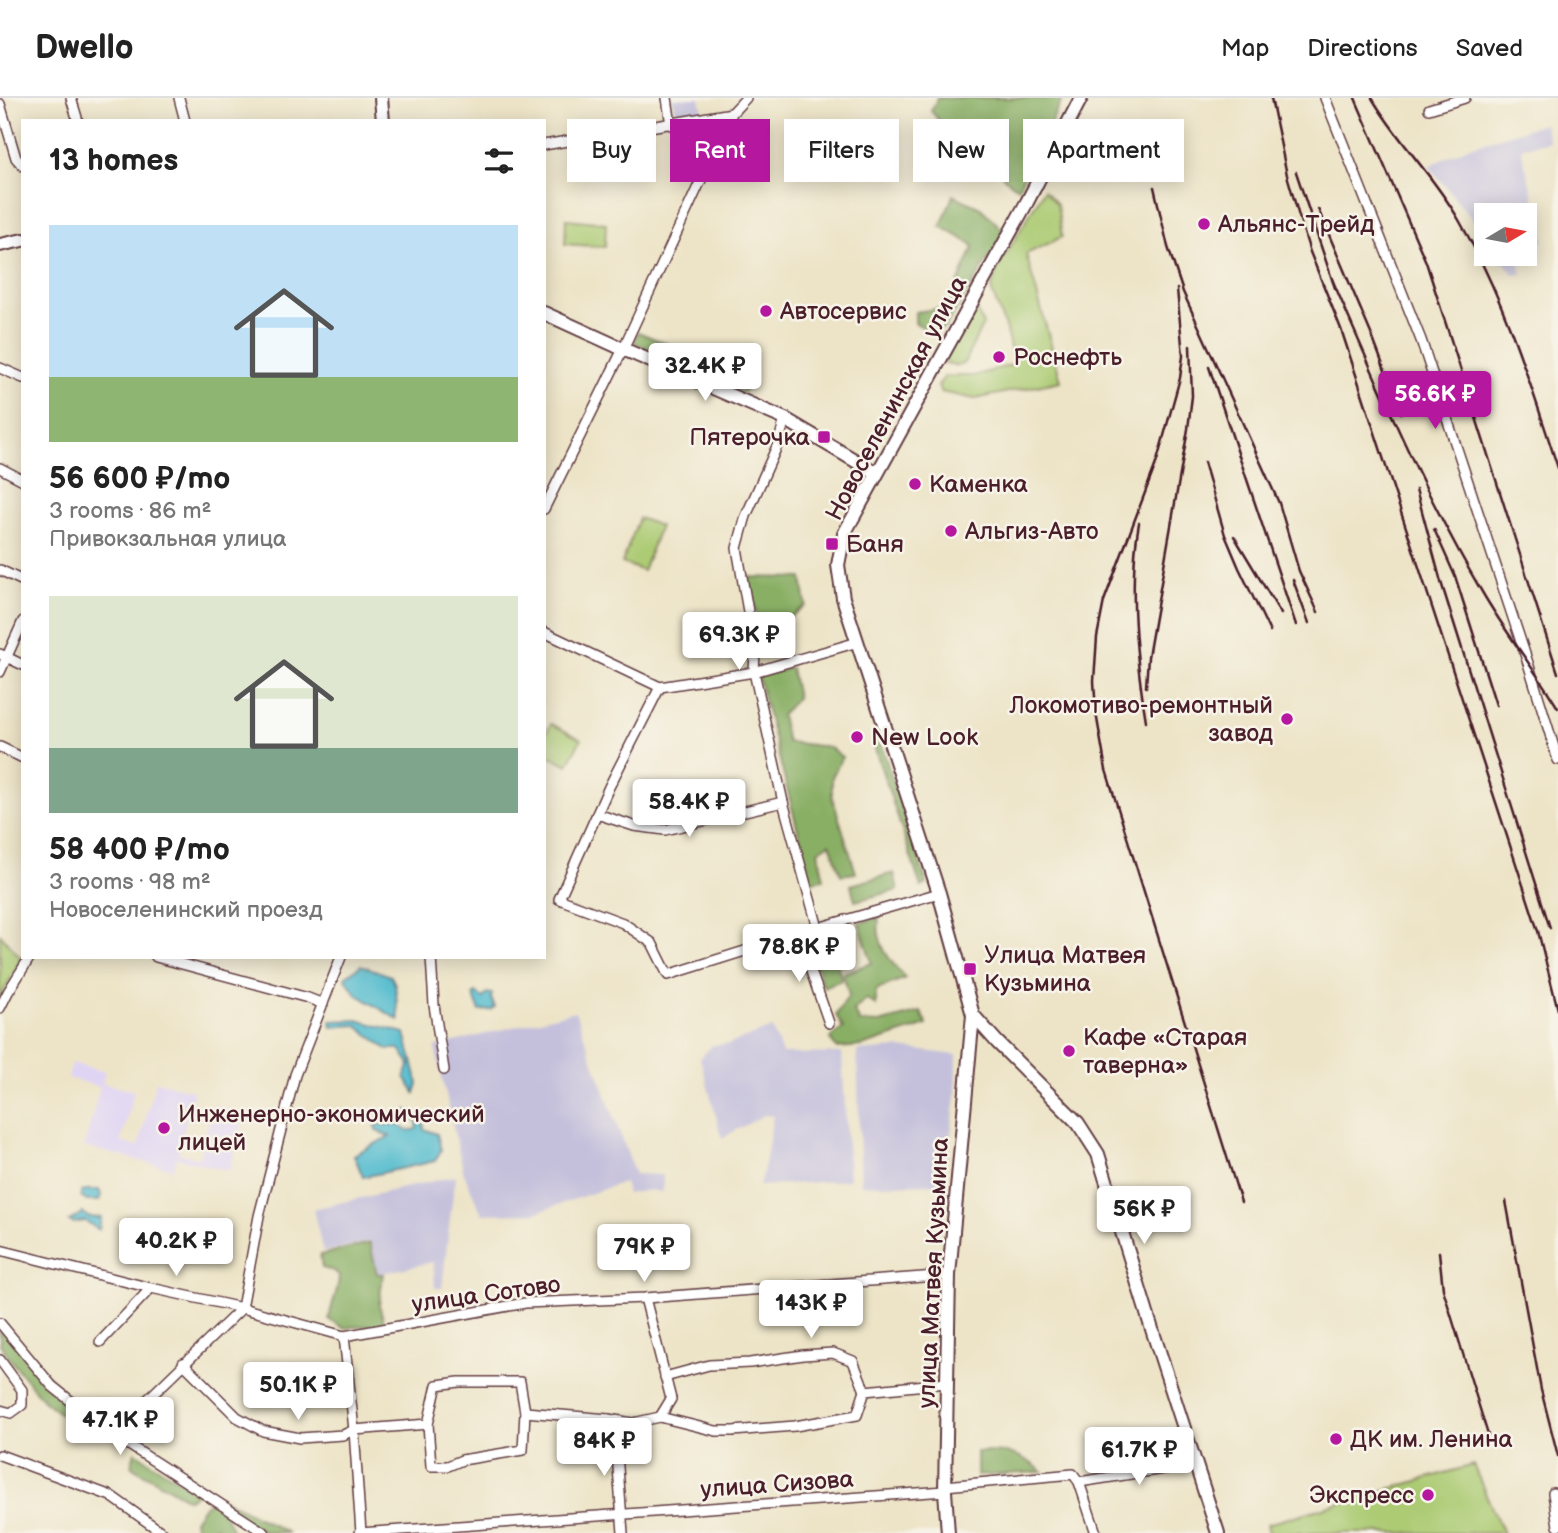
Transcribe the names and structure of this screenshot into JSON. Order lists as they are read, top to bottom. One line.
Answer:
{"streets":{"main road":["Новоселенинская улица","улица Матвея Кузьмина"],"street":["улица Сотово","улица Сизова"]},"crossings":[["Новоселенинская улица","улица Матвея Кузьмина"],["улица Матвея Кузьмина","улица Сотово"],["улица Матвея Кузьмина","улица Сизова"]],"places":{"other":["Альянс-Трейд","Автосервис","Роснефть","Каменка","Альгиз-Авто","Локомотиво-ремонтный завод","New Look","Кафе «Старая таверна»","Инженерно-экономический лицей","ДК им. Ленина","Экспресс"],"transit":["Пятерочка","Баня","Улица Матвея Кузьмина"]},"north":"right","page":{"header":"Dwello","nav":["Map","Directions","Saved"],"chip":["Buy","Rent","Filters","New","Apartment"],"heading":"13 homes","list":[{"name":"56 600 ₽/mo","note":"3 rooms · 86 m² · Привокзальная улица"},{"name":"58 400 ₽/mo","note":"3 rooms · 98 m² · Новоселенинский проезд"}],"price":["32.4K ₽","56.6K ₽","69.3K ₽","58.4K ₽","78.8K ₽","56K ₽","40.2K ₽","79K ₽","143K ₽","50.1K ₽","47.1K ₽","84K ₽","61.7K ₽"]}}
